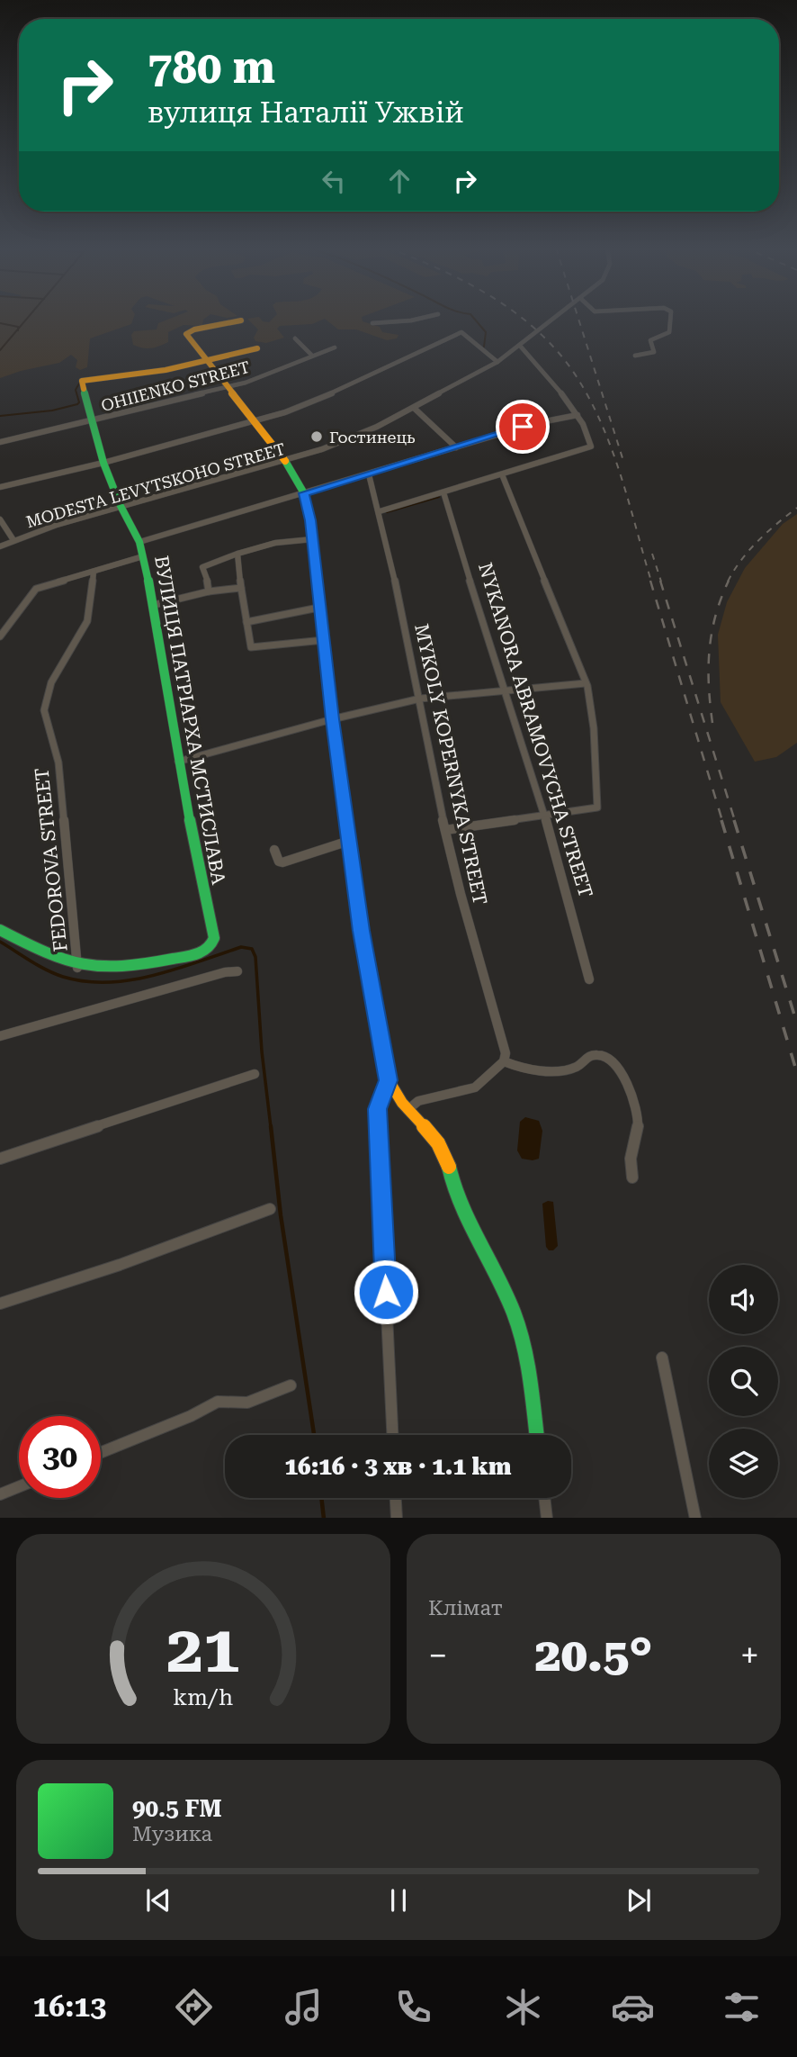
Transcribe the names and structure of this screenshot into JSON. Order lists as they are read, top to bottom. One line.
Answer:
{"streets":{"street":["OHIIENKO STREET","MODESTA LEVYTSKOHO STREET","ВУЛИЦЯ ПАТРІАРХА МСТИСЛАВА","NYKANORA ABRAMOVYCHA STREET","MYKOLY KOPERNYKA STREET","FEDOROVA STREET"]},"crossings":[["OHIIENKO STREET","ВУЛИЦЯ ПАТРІАРХА МСТИСЛАВА"],["MODESTA LEVYTSKOHO STREET","ВУЛИЦЯ ПАТРІАРХА МСТИСЛАВА"],["ВУЛИЦЯ ПАТРІАРХА МСТИСЛАВА","FEDOROVA STREET"]],"places":["Гостинець"],"page":{"turn":["780 m","вулиця Наталії Ужвій"],"limit":"30","trip":"16:16 · 3 хв · 1.1 km","tile":"Клімат","heat":["−","20.5°","+"],"song":["90.5 FM","Музика"],"tabs":"16:13","gauge":["21","km/h"]}}
